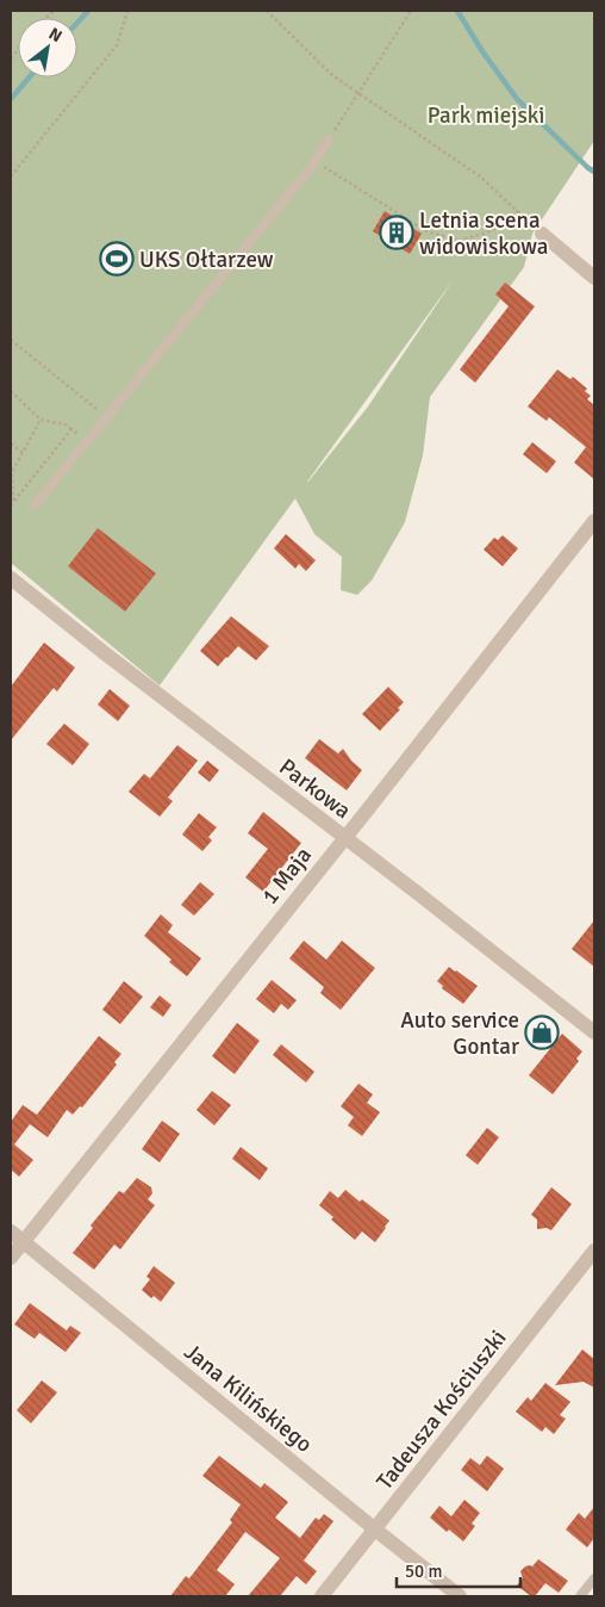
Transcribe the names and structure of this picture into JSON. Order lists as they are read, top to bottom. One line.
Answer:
{"streets":{"street":["Parkowa","1 Maja","Jana Kilińskiego","Tadeusza Kościuszki"]},"crossings":[["Parkowa","1 Maja"],["1 Maja","Jana Kilińskiego"],["Jana Kilińskiego","Tadeusza Kościuszki"]],"parks":["Park miejski"],"places":{"building":["Letnia scena widowiskowa"],"sports":["UKS Ołtarzew"],"shop":["Auto service Gontar"]},"scale_bar":"50 m","north":"top right"}
